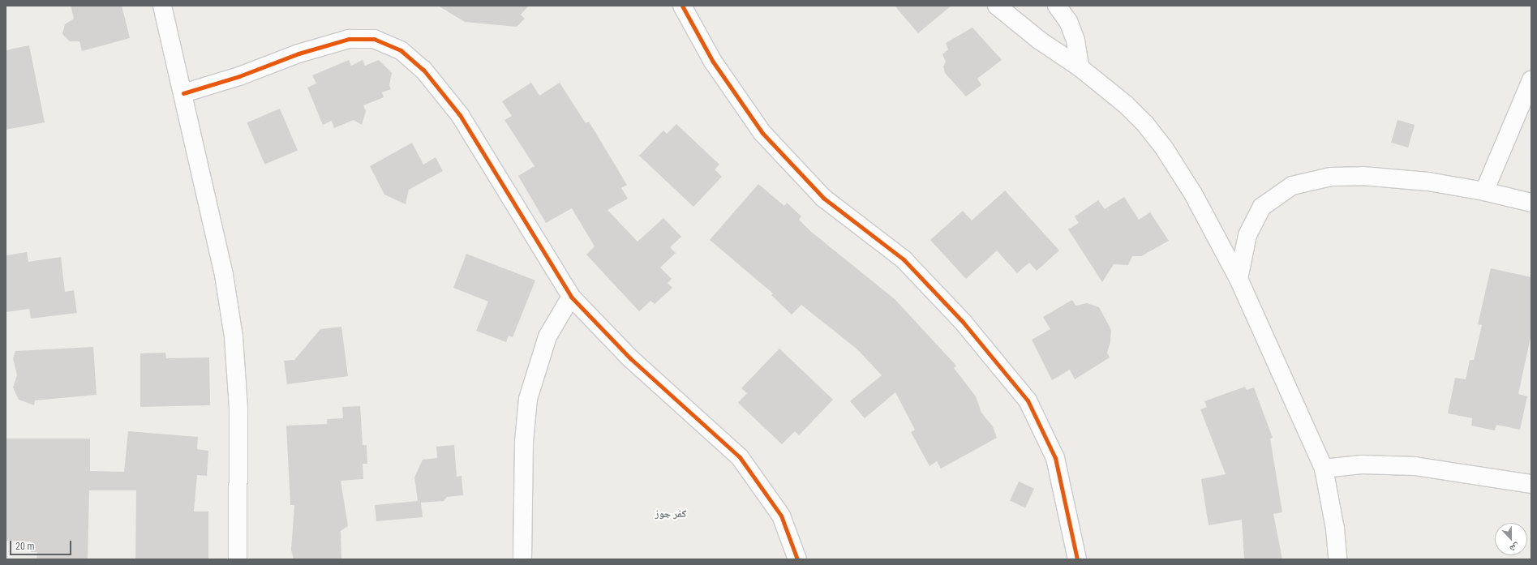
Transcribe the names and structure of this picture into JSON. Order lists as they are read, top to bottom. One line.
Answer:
{"districts":["كفر جوز"],"scale_bar":"20 m","north":"bottom"}
